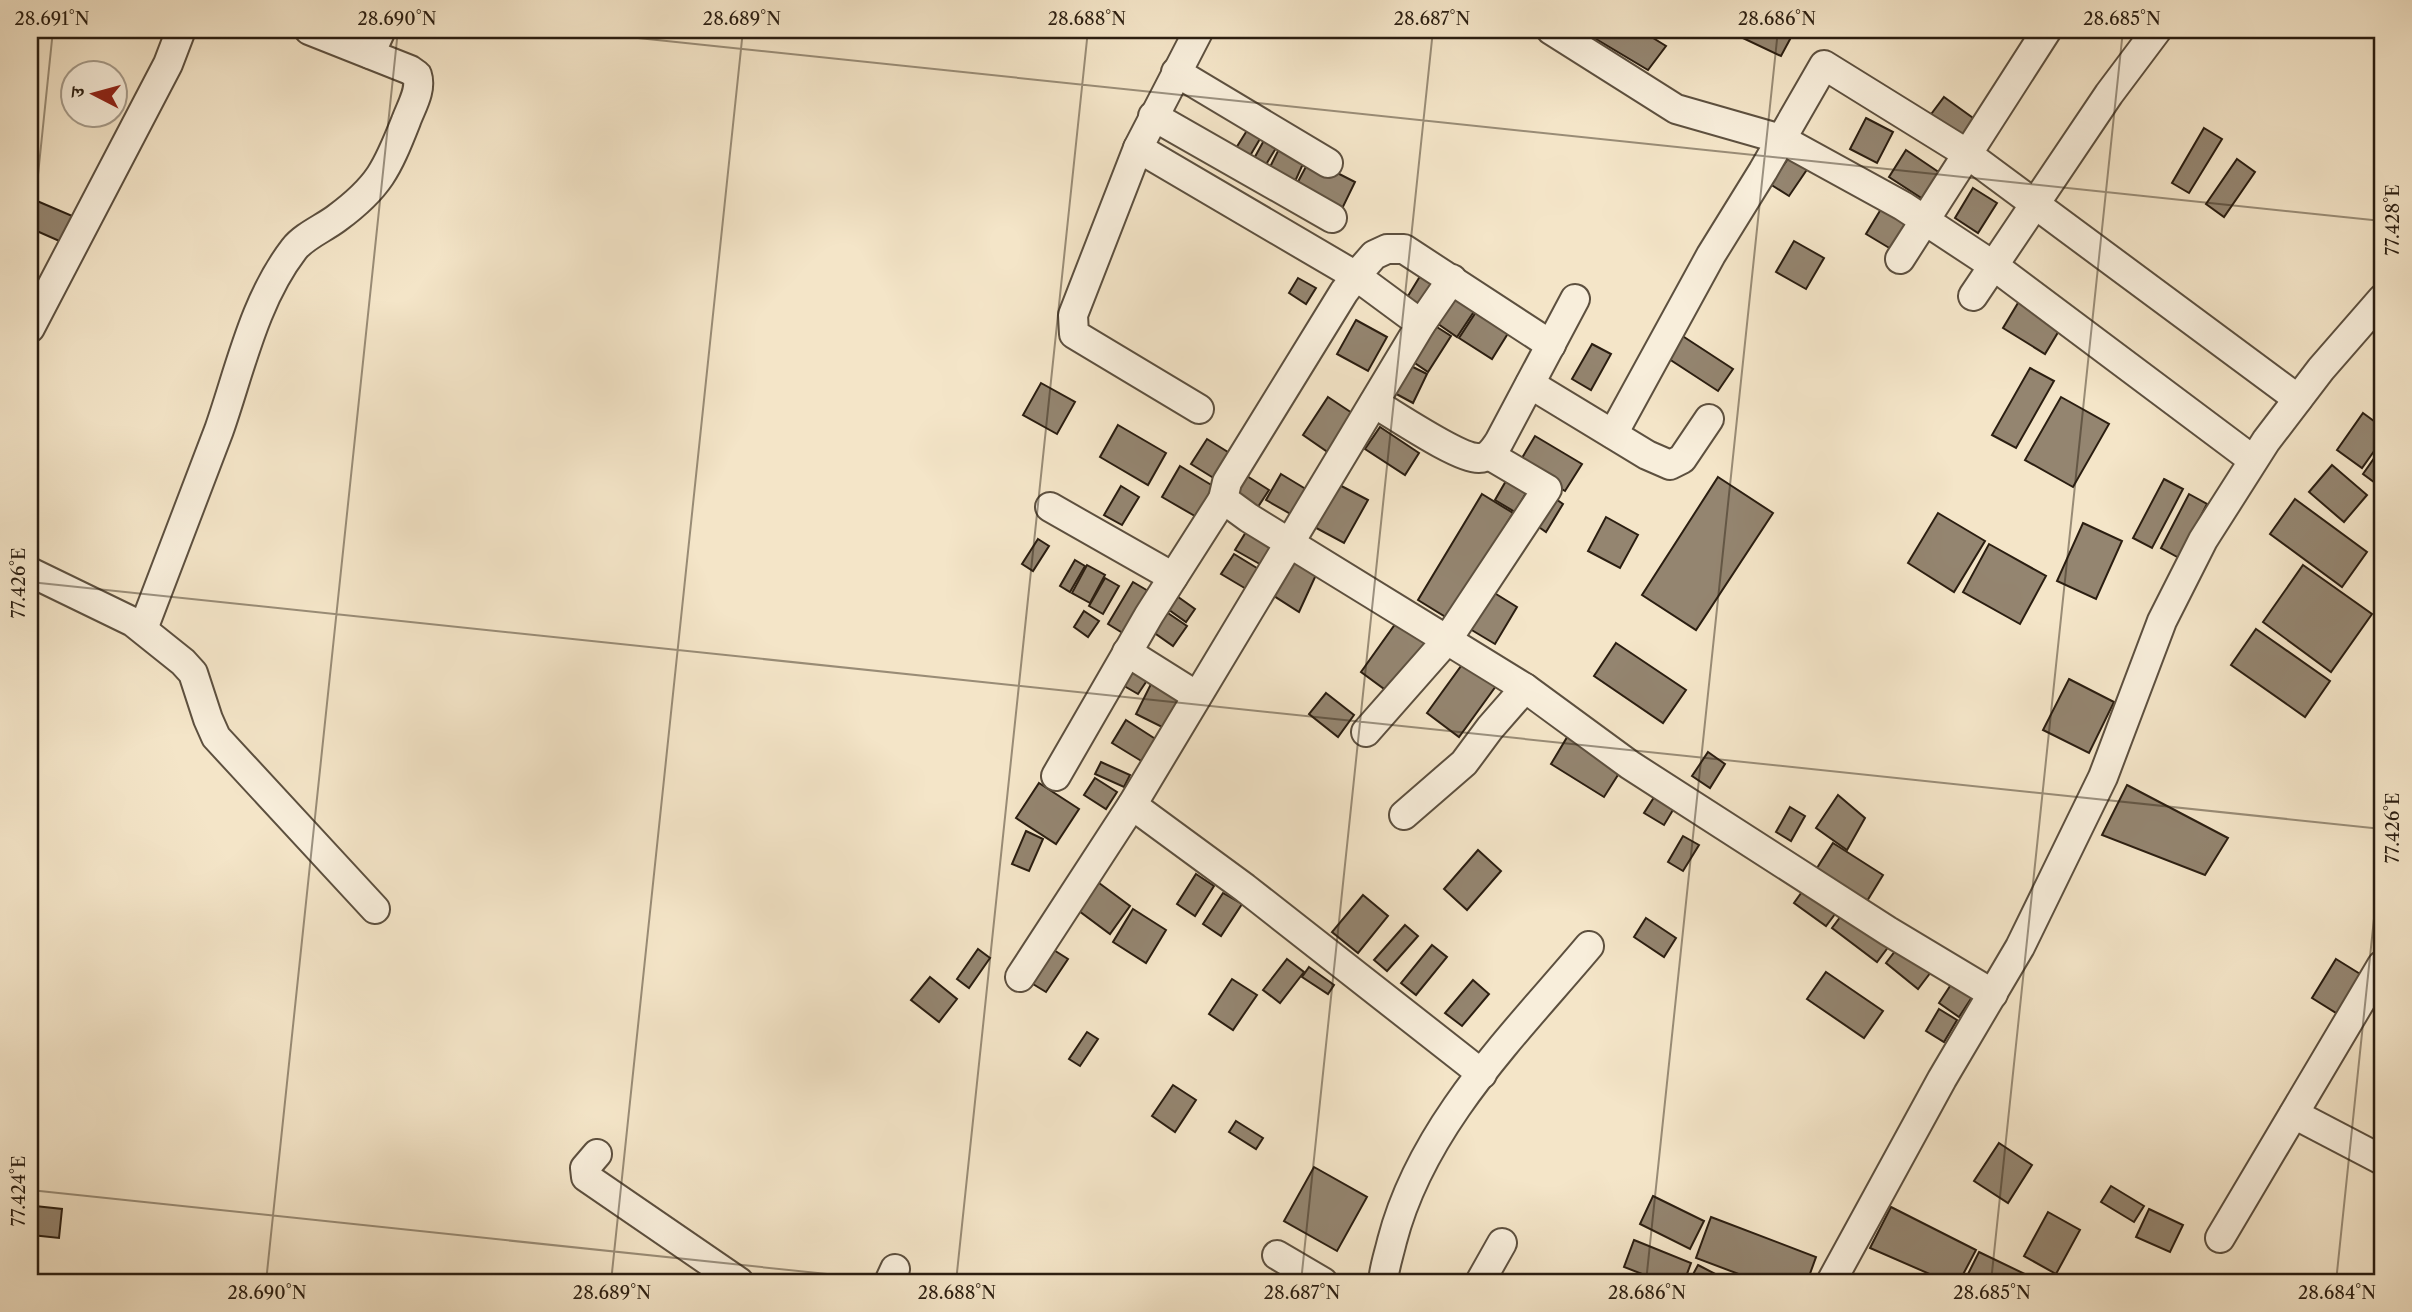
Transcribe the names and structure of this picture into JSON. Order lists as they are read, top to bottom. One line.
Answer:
{"north":"left","coordinates":["28.691°N","28.690°N","28.689°N","28.688°N","28.687°N","28.686°N","28.685°N","77.428°E","77.426°E","77.424°E","28.684°N"]}
